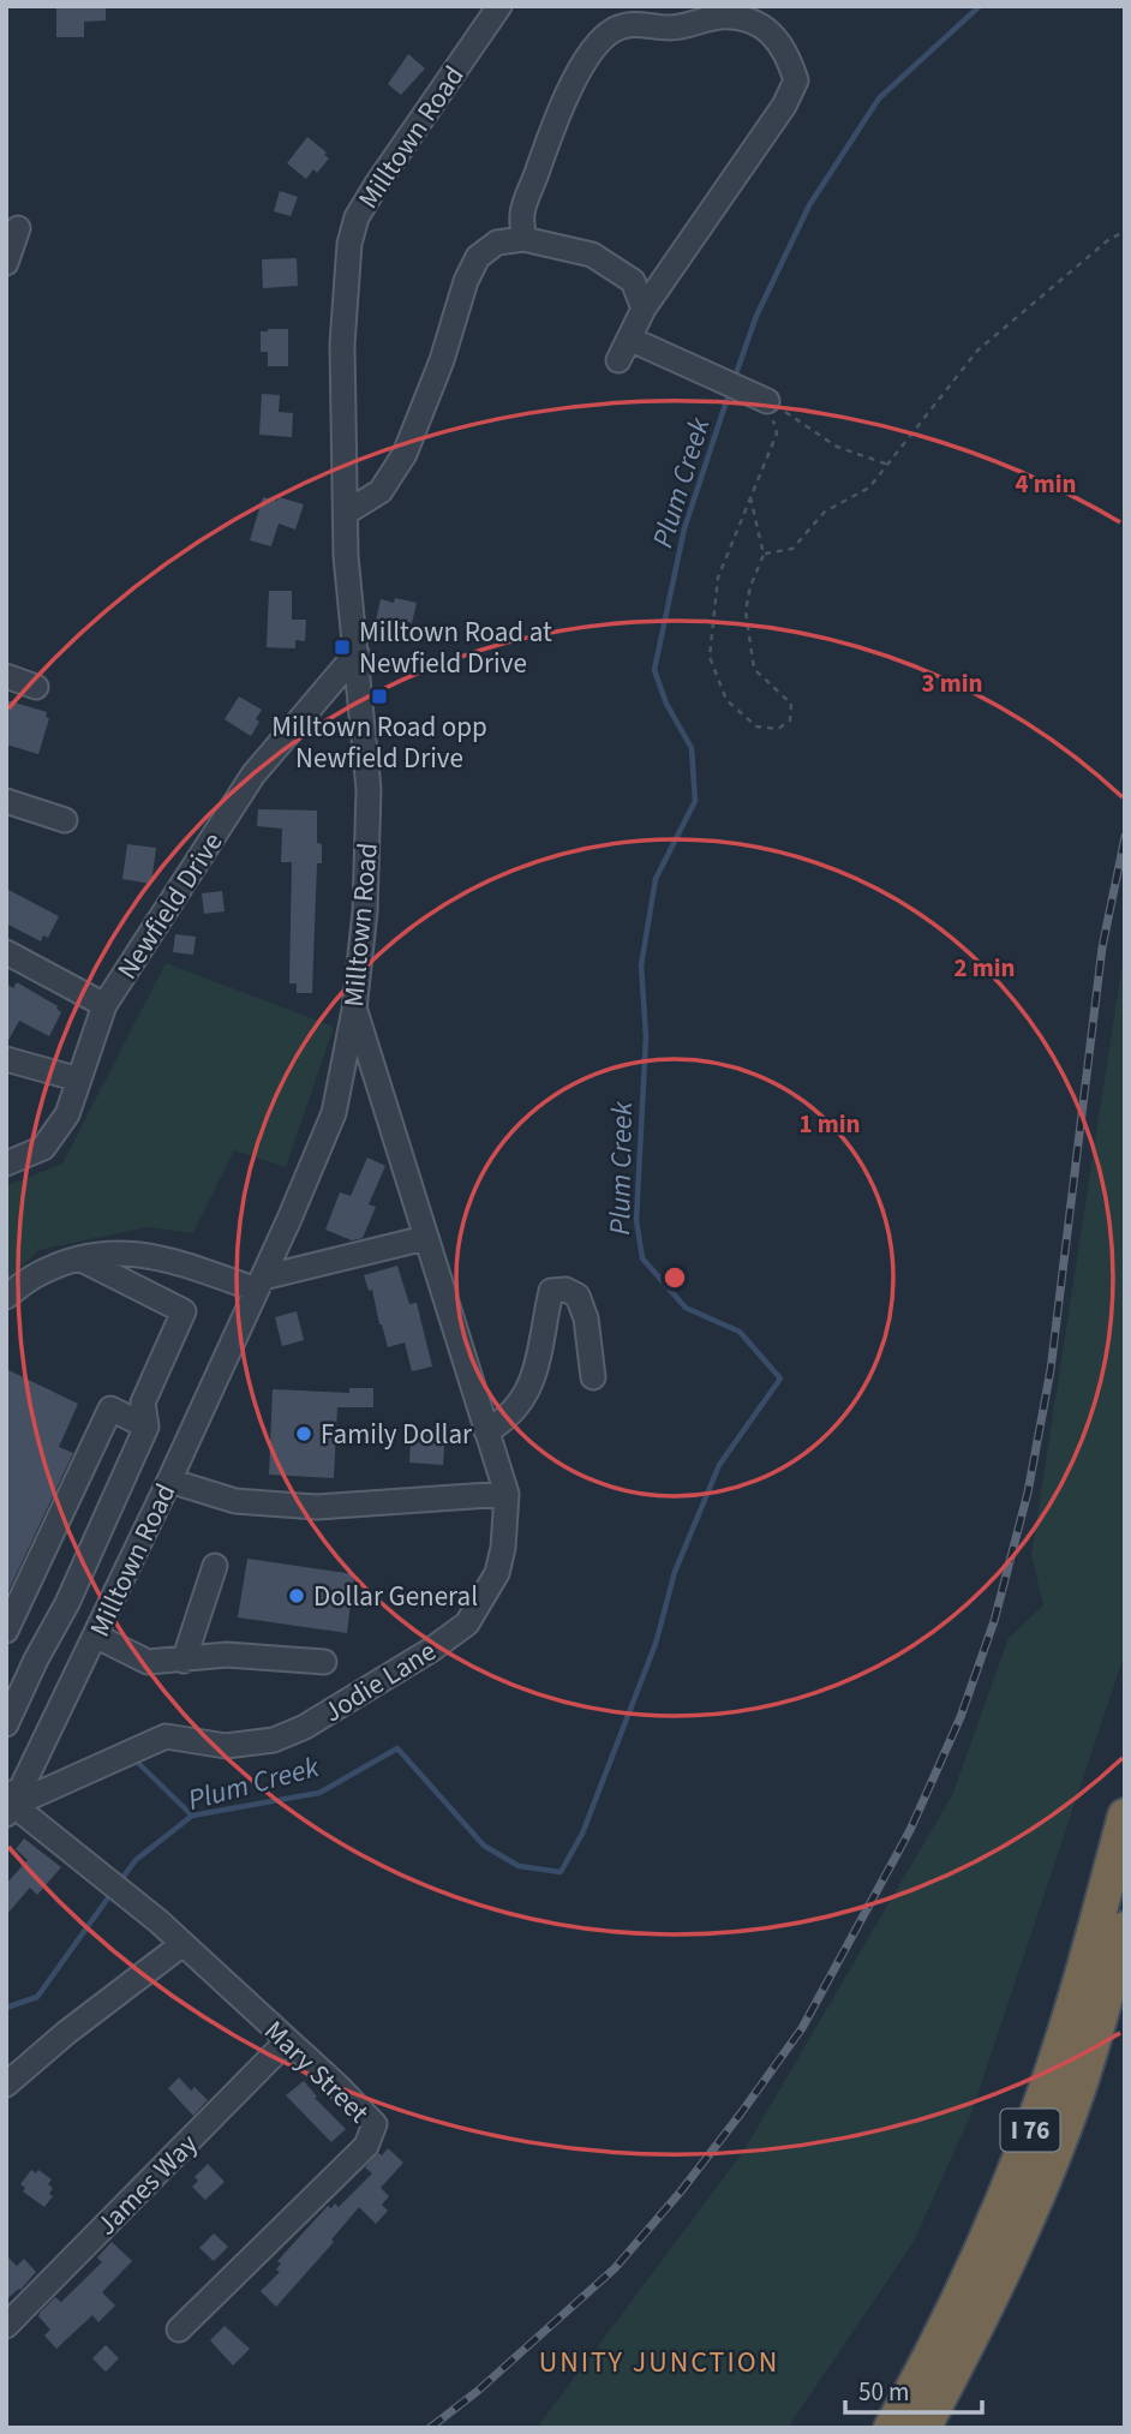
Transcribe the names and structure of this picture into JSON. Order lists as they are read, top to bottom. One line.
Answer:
{"streets":{"highway":["I 76"],"street":["Milltown Road","Newfield Drive","Jodie Lane","Mary Street","James Way"]},"crossings":[["Milltown Road","Newfield Drive"],["Milltown Road","Jodie Lane"],["Milltown Road","Mary Street"],["Jodie Lane","Mary Street"],["Mary Street","James Way"]],"districts":["UNITY JUNCTION"],"water":["Plum Creek"],"places":{"transit":["Milltown Road at Newfield Drive","Milltown Road opp Newfield Drive"],"other":["Family Dollar","Dollar General"]},"scale_bar":"50 m","rings":["4 min","3 min","2 min","1 min"]}
